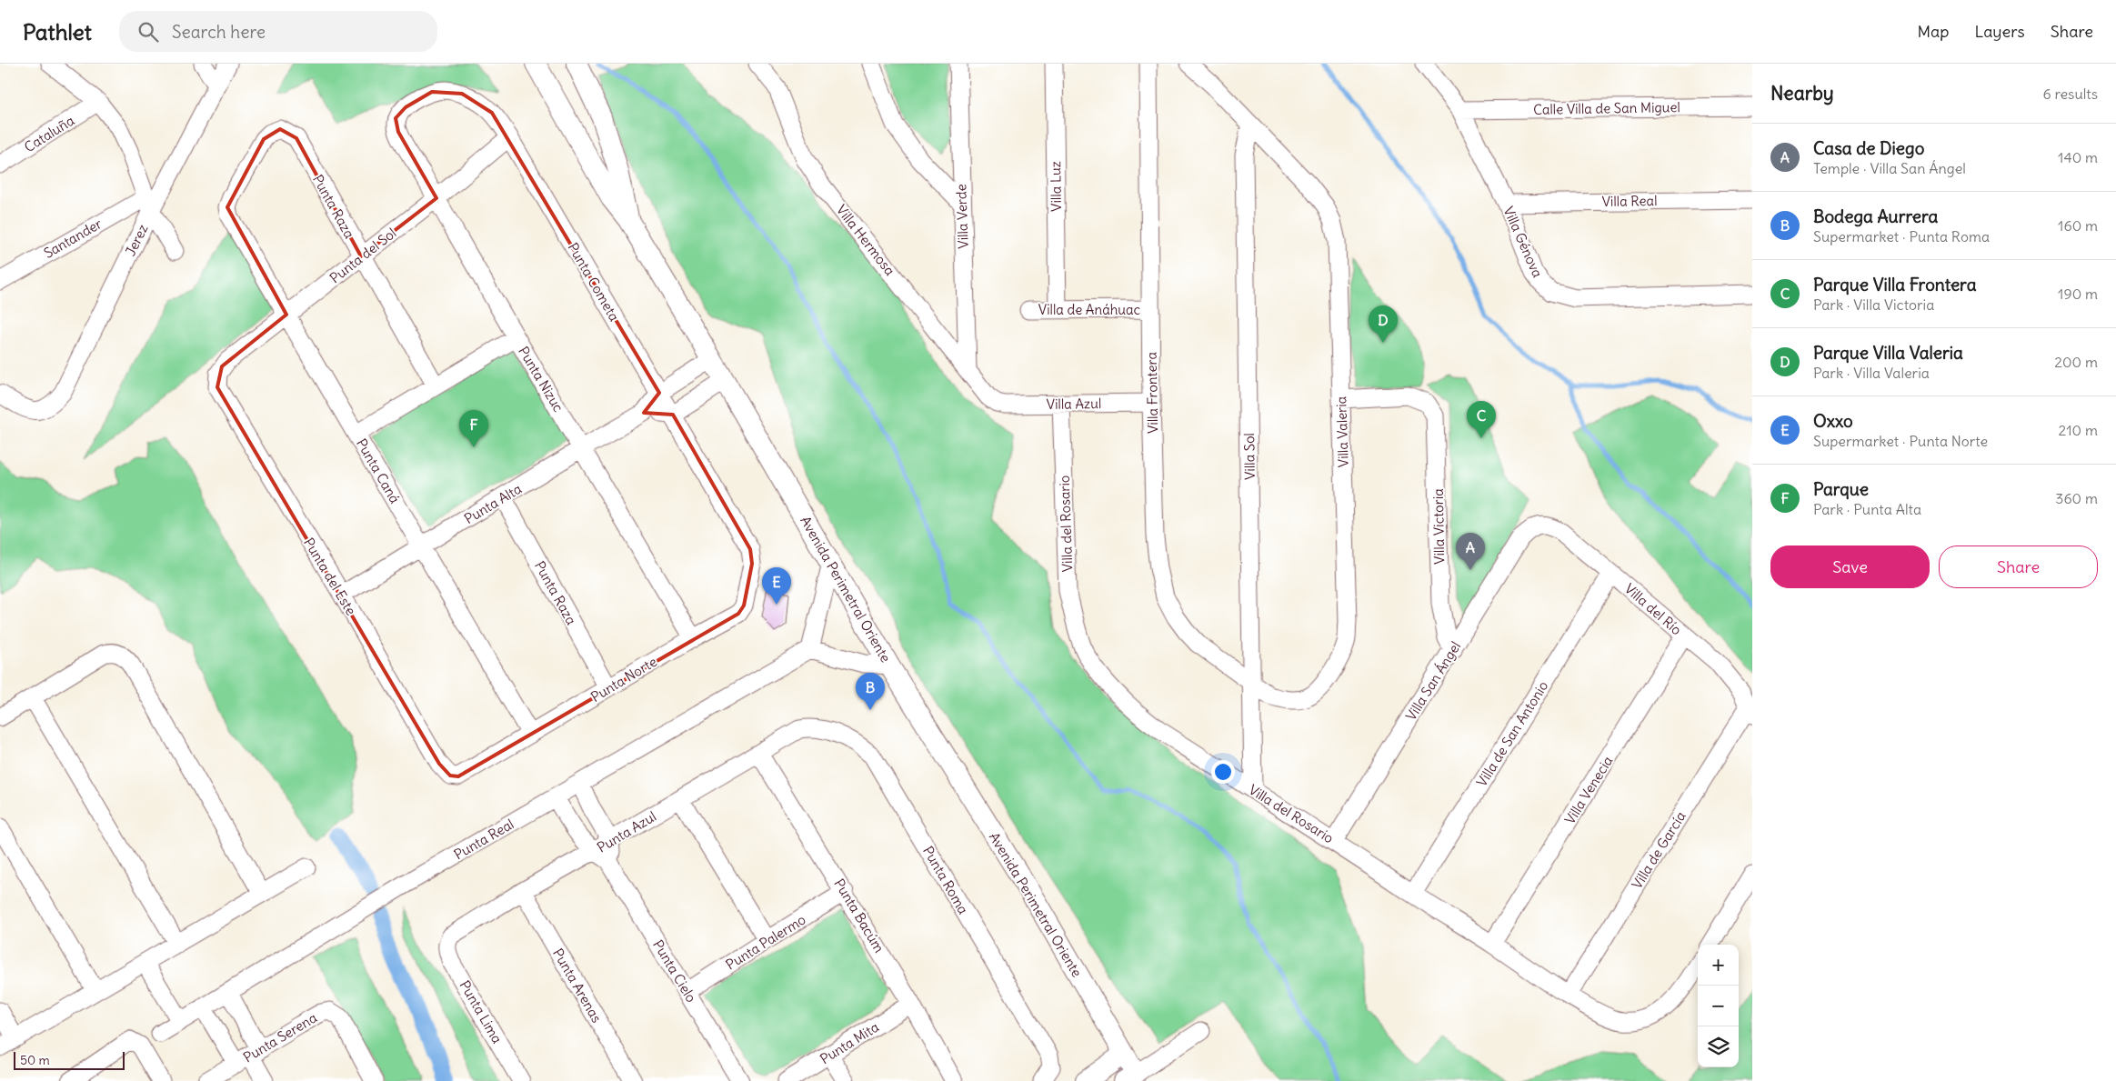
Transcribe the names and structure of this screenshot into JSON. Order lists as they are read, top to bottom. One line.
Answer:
{"streets":{"street":["Calle Villa de San Miguel","Cataluña","Villa Luz","Villa Real","Punta Raza","Villa Verde","Santander","Jerez","Villa Hermosa","Villa Génova","Punta del Sol","Punta Cometa","Villa de Anáhuac","Punta Nizuc","Villa Frontera","Villa Azul","Villa Valeria","Villa Sol","Punta Caná","Punta Alta","Villa del Rosario","Villa Victoria","Punta del Este","Avenida Perimetral Oriente","Villa del Río","Punta Norte","Villa San Ángel","Villa de San Antonio","Villa Venecia","Punta Azul","Punta Real","Villa de García","Punta Roma","Punta Bacúm","Punta Palermo","Punta Cielo","Punta Arenas","Punta Lima","Punta Serena","Punta Mita"]},"crossings":[["Calle Villa de San Miguel","Villa Génova"],["Villa Luz","Villa de Anáhuac"],["Villa Real","Villa Génova"],["Punta Raza","Punta del Sol"],["Punta Raza","Punta Caná"],["Punta Raza","Punta Alta"],["Punta Raza","Punta Norte"],["Villa Verde","Villa Hermosa"],["Santander","Jerez"],["Villa Hermosa","Villa Azul"],["Punta del Sol","Punta Cometa"],["Punta del Sol","Punta Nizuc"],["Punta del Sol","Punta Caná"],["Punta del Sol","Punta del Este"],["Punta Cometa","Punta Nizuc"],["Punta Cometa","Punta Alta"],["Punta Cometa","Punta Norte"],["Villa de Anáhuac","Villa Frontera"],["Punta Nizuc","Punta Alta"],["Punta Nizuc","Punta Norte"],["Villa Frontera","Villa Azul"],["Villa Frontera","Villa Valeria"],["Villa Frontera","Villa Sol"],["Villa Azul","Villa del Rosario"],["Villa Valeria","Villa Sol"],["Villa Valeria","Villa Victoria"],["Villa Sol","Villa del Rosario"],["Punta Caná","Punta Alta"],["Punta Caná","Punta Norte"],["Punta Alta","Punta del Este"],["Punta Alta","Avenida Perimetral Oriente"],["Villa del Rosario","Villa San Ángel"],["Villa del Rosario","Villa de San Antonio"],["Villa del Rosario","Villa Venecia"],["Villa del Rosario","Villa de García"],["Villa Victoria","Villa San Ángel"],["Punta del Este","Punta Norte"],["Villa del Río","Villa San Ángel"],["Villa del Río","Villa de San Antonio"],["Villa del Río","Villa Venecia"],["Villa del Río","Villa de García"],["Punta Azul","Punta Roma"],["Punta Azul","Punta Bacúm"],["Punta Azul","Punta Cielo"],["Punta Azul","Punta Arenas"],["Punta Azul","Punta Lima"],["Punta Real","Punta Cielo"],["Punta Bacúm","Punta Palermo"],["Punta Bacúm","Punta Mita"],["Punta Palermo","Punta Cielo"]],"scale_bar":"50 m","page":{"header":"Pathlet","search":"Search here","nav":["Map","Layers","Share"],"heading":["Nearby","6 results"],"list":[{"mark":"A","name":"Casa de Diego","note":"Temple · Villa San Ángel","value":"140 m"},{"mark":"B","name":"Bodega Aurrera","note":"Supermarket · Punta Roma","value":"160 m"},{"mark":"C","name":"Parque Villa Frontera","note":"Park · Villa Victoria","value":"190 m"},{"mark":"D","name":"Parque Villa Valeria","note":"Park · Villa Valeria","value":"200 m"},{"mark":"E","name":"Oxxo","note":"Supermarket · Punta Norte","value":"210 m"},{"mark":"F","name":"Parque","note":"Park · Punta Alta","value":"360 m"}],"pins":["D","C","F","A","E","B"],"buttons":["Save","Share"],"map_buttons":["+","−"],"scale":"50 m"}}
